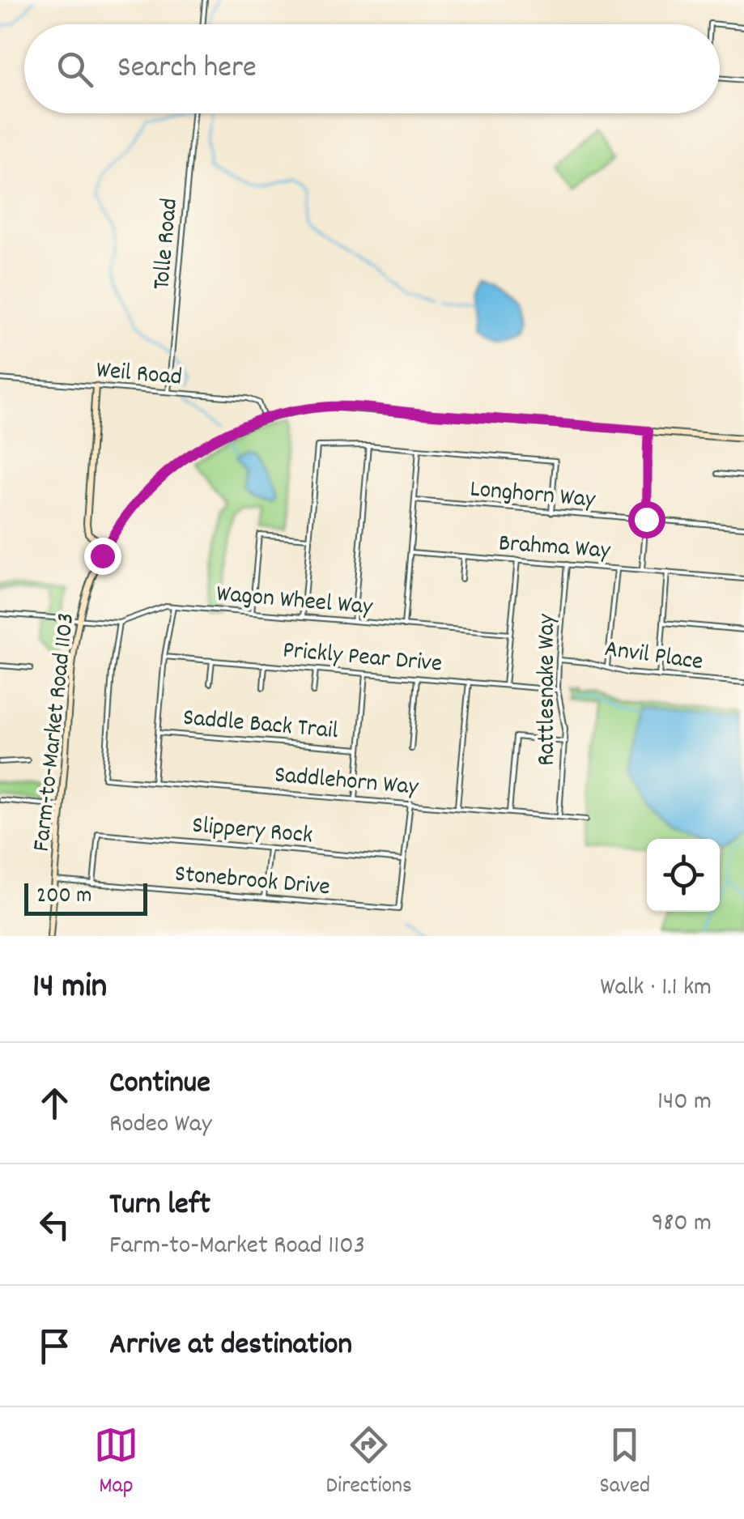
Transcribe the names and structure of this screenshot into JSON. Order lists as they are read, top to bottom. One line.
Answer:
{"streets":{"main road":["Farm-to-Market Road 1103"],"street":["Tolle Road","Weil Road","Longhorn Way","Brahma Way","Wagon Wheel Way","Anvil Place","Prickly Pear Drive","Rattlesnake Way","Saddle Back Trail","Saddlehorn Way","Slippery Rock","Stonebrook Drive"]},"crossings":[["Tolle Road","Weil Road"],["Weil Road","Farm-to-Market Road 1103"],["Brahma Way","Rattlesnake Way"],["Wagon Wheel Way","Farm-to-Market Road 1103"],["Wagon Wheel Way","Saddlehorn Way"],["Anvil Place","Rattlesnake Way"],["Prickly Pear Drive","Rattlesnake Way"],["Rattlesnake Way","Saddlehorn Way"],["Farm-to-Market Road 1103","Stonebrook Drive"],["Slippery Rock","Stonebrook Drive"]],"scale_bar":"200 m","page":{"search":"Search here","scale":"200 m","heading":["14 min","Walk · 1.1 km"],"list":[["Continue","Rodeo Way","140 m"],["Turn left","Farm-to-Market Road 1103","980 m"],"Arrive at destination"],"nav":["Map","Directions","Saved"]}}
